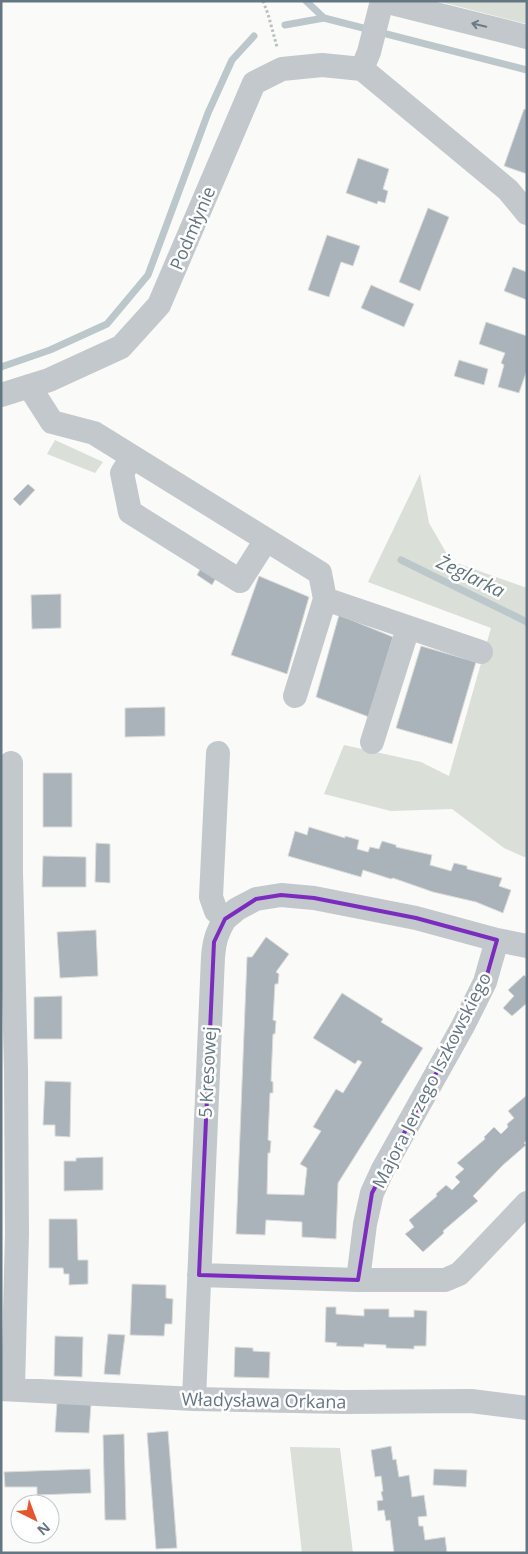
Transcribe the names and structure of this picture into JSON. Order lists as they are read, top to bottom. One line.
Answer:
{"streets":{"street":["Podmłynie","5 Kresowej","Majora Jerzego Iszkowskiego","Władysława Orkana"]},"crossings":[["5 Kresowej","Władysława Orkana"]],"water":["Żeglarka"],"north":"bottom right"}
